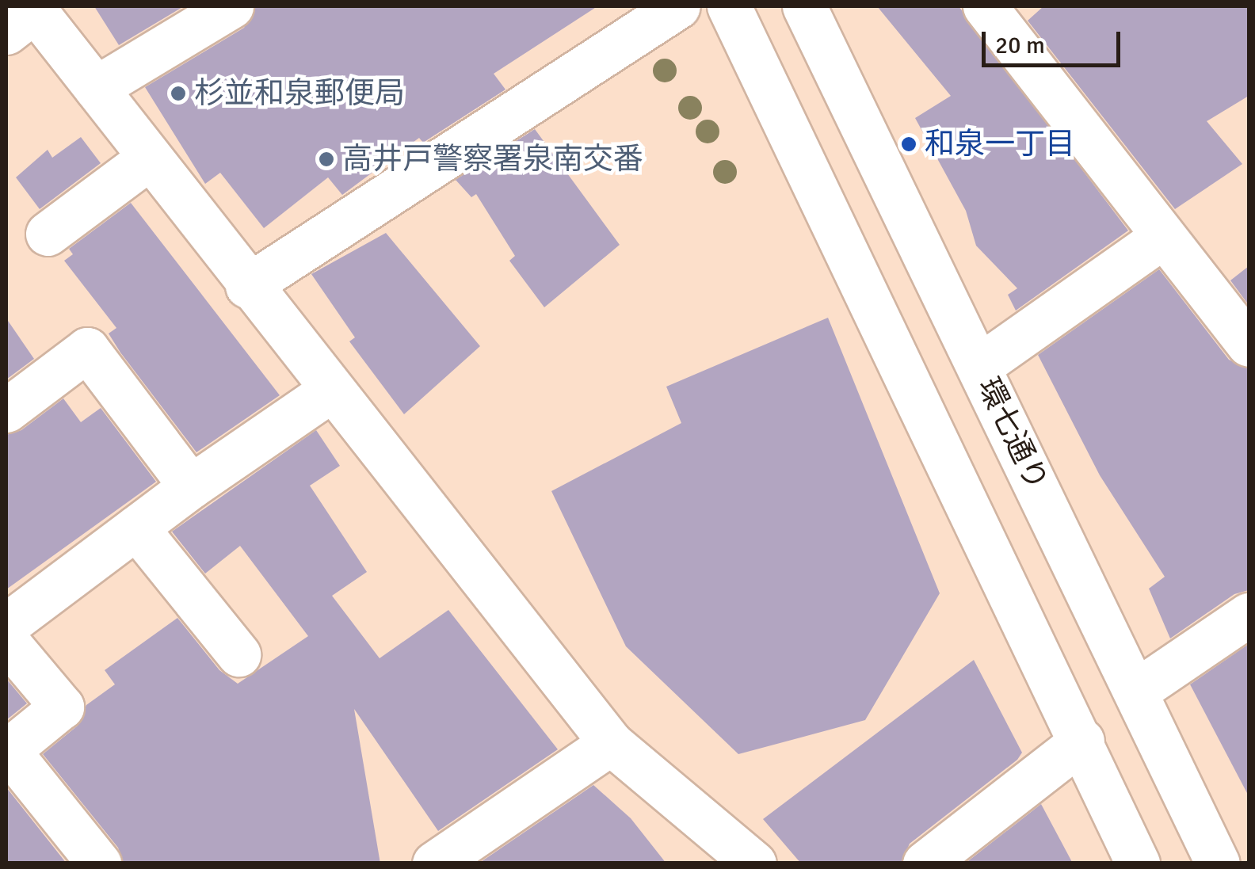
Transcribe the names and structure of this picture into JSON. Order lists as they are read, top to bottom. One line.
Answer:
{"streets":{"street":["環七通り"]},"places":["杉並和泉郵便局","和泉一丁目","高井戸警察署泉南交番"],"scale_bar":"20 m"}
